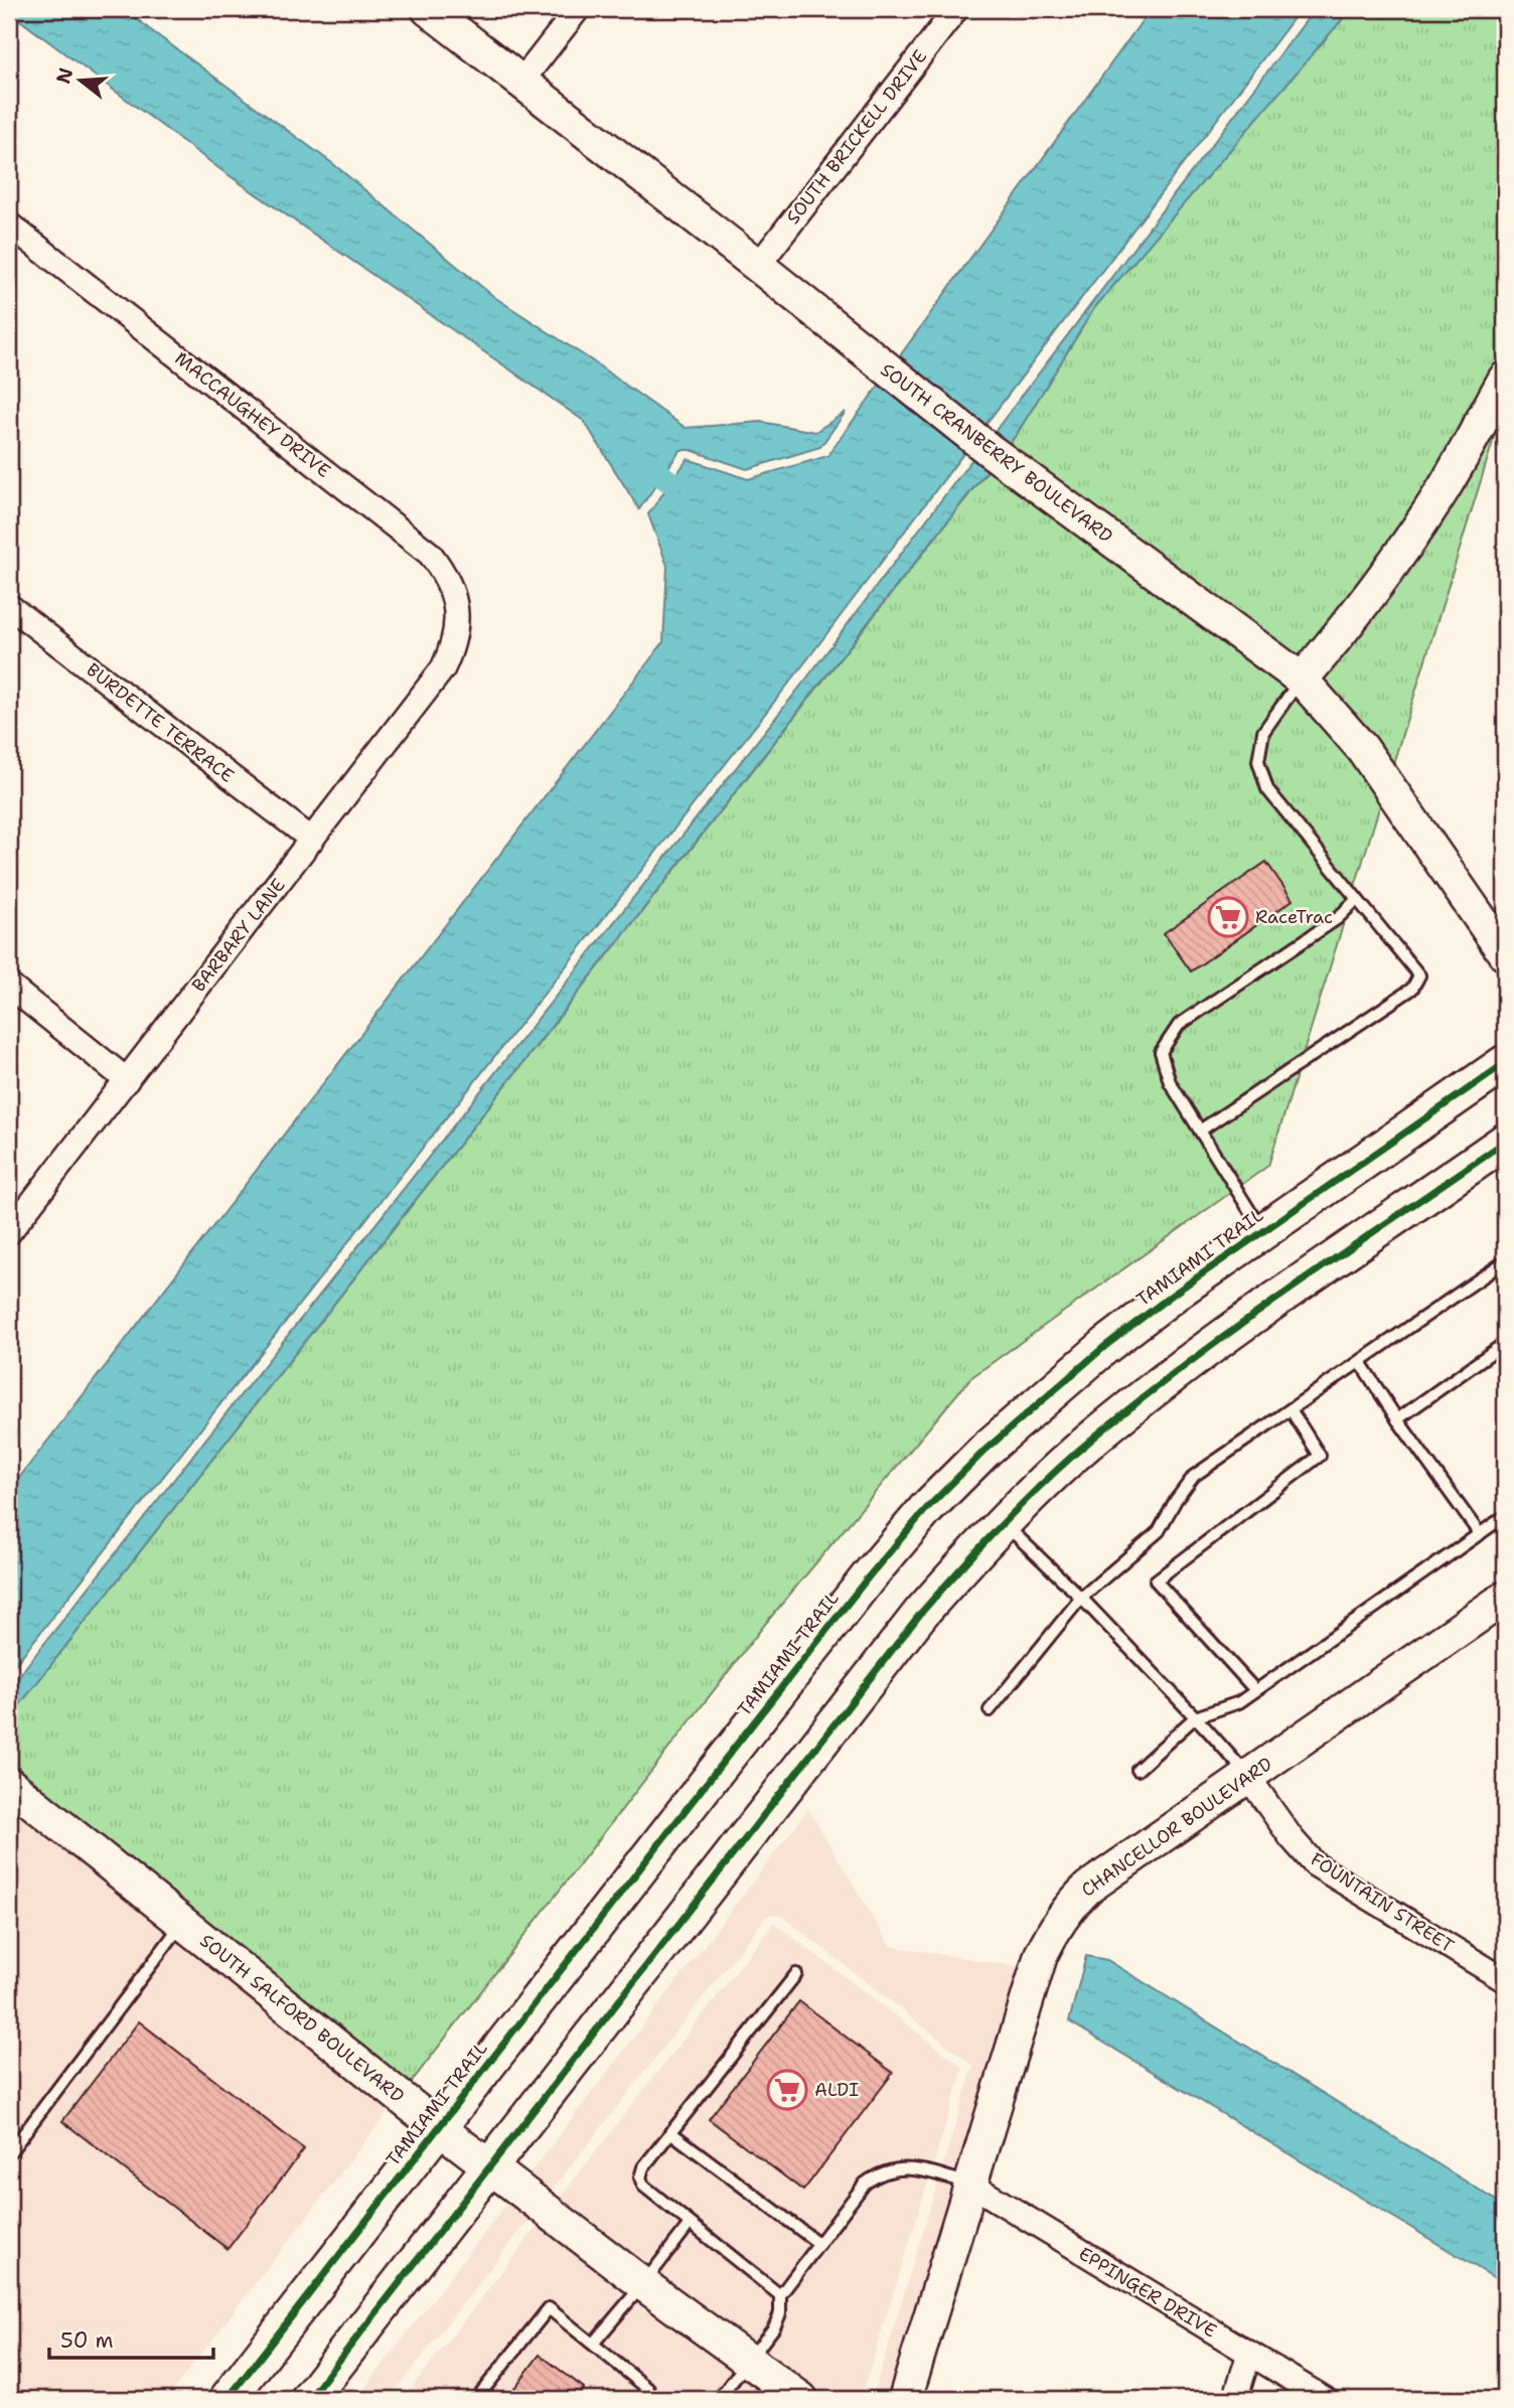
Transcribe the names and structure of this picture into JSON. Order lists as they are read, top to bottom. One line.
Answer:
{"streets":{"main road":["TAMIAMI TRAIL"],"street":["SOUTH BRICKELL DRIVE","MACCAUGHEY DRIVE","SOUTH CRANBERRY BOULEVARD","BURDETTE TERRACE","BARBARY LANE","CHANCELLOR BOULEVARD","FOUNTAIN STREET","SOUTH SALFORD BOULEVARD","EPPINGER DRIVE"]},"crossings":[["SOUTH BRICKELL DRIVE","SOUTH CRANBERRY BOULEVARD"],["MACCAUGHEY DRIVE","BARBARY LANE"],["BURDETTE TERRACE","BARBARY LANE"],["TAMIAMI TRAIL","SOUTH SALFORD BOULEVARD"],["CHANCELLOR BOULEVARD","FOUNTAIN STREET"],["CHANCELLOR BOULEVARD","EPPINGER DRIVE"]],"places":{"supermarket":["RaceTrac","ALDI"]},"scale_bar":"50 m","north":"left"}
